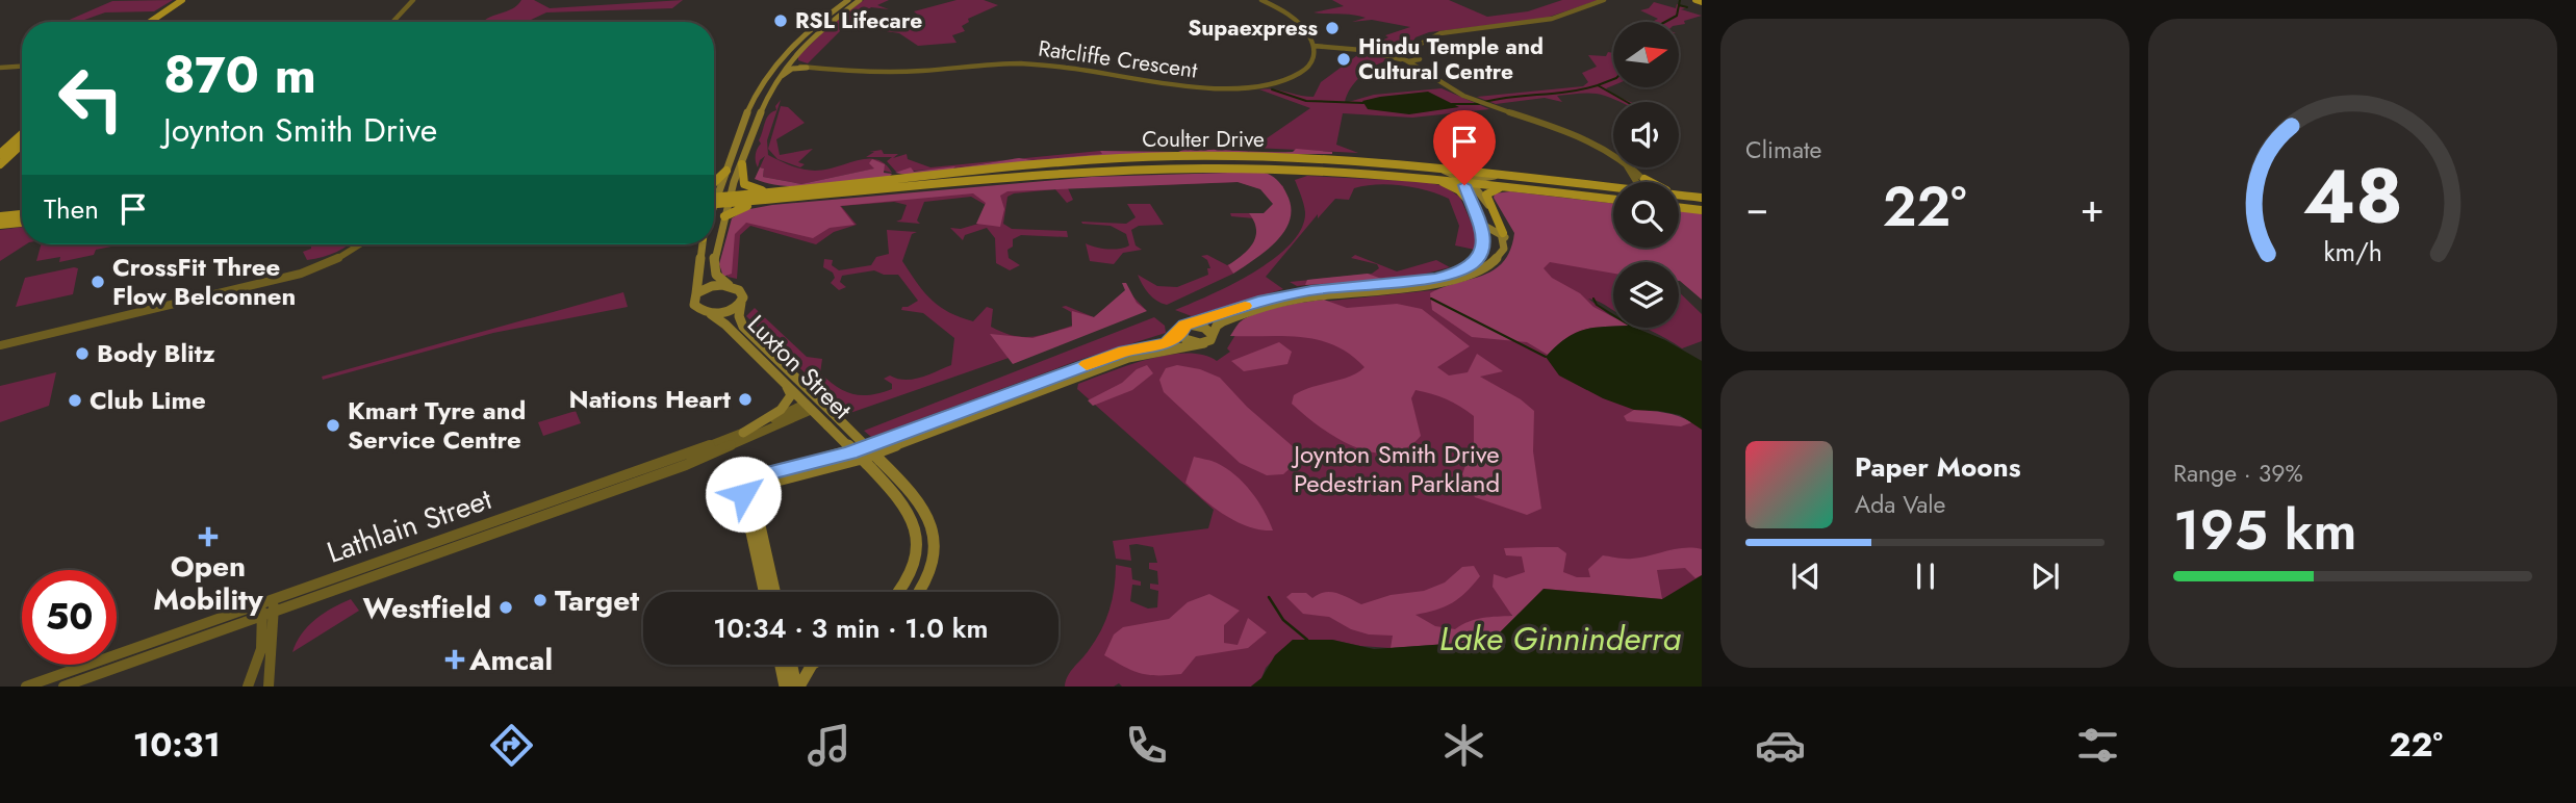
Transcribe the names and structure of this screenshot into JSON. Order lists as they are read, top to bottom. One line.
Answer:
{"streets":{"main road":["Coulter Drive","Luxton Street"],"street":["Ratcliffe Crescent","Lathlain Street"]},"crossings":[["Luxton Street","Lathlain Street"]],"water":["Lake Ginninderra"],"parks":["Joynton Smith Drive Pedestrian Parkland"],"places":{"other":["RSL Lifecare","Supaexpress","Hindu Temple and Cultural Centre","CrossFit Three Flow Belconnen","Body Blitz","Nations Heart","Club Lime","Kmart Tyre and Service Centre","Target","Westfield"],"health":["Open Mobility","Amcal"]},"north":"right","page":{"tile":["Climate",["Range · 39%","195 km"]],"turn":["870 m","Joynton Smith Drive"],"then":"Then","heat":["−","22°","+"],"song":["Paper Moons","Ada Vale"],"limit":"50","trip":"10:34 · 3 min · 1.0 km","tabs":["10:31","22°"],"gauge":["48","km/h"]}}
